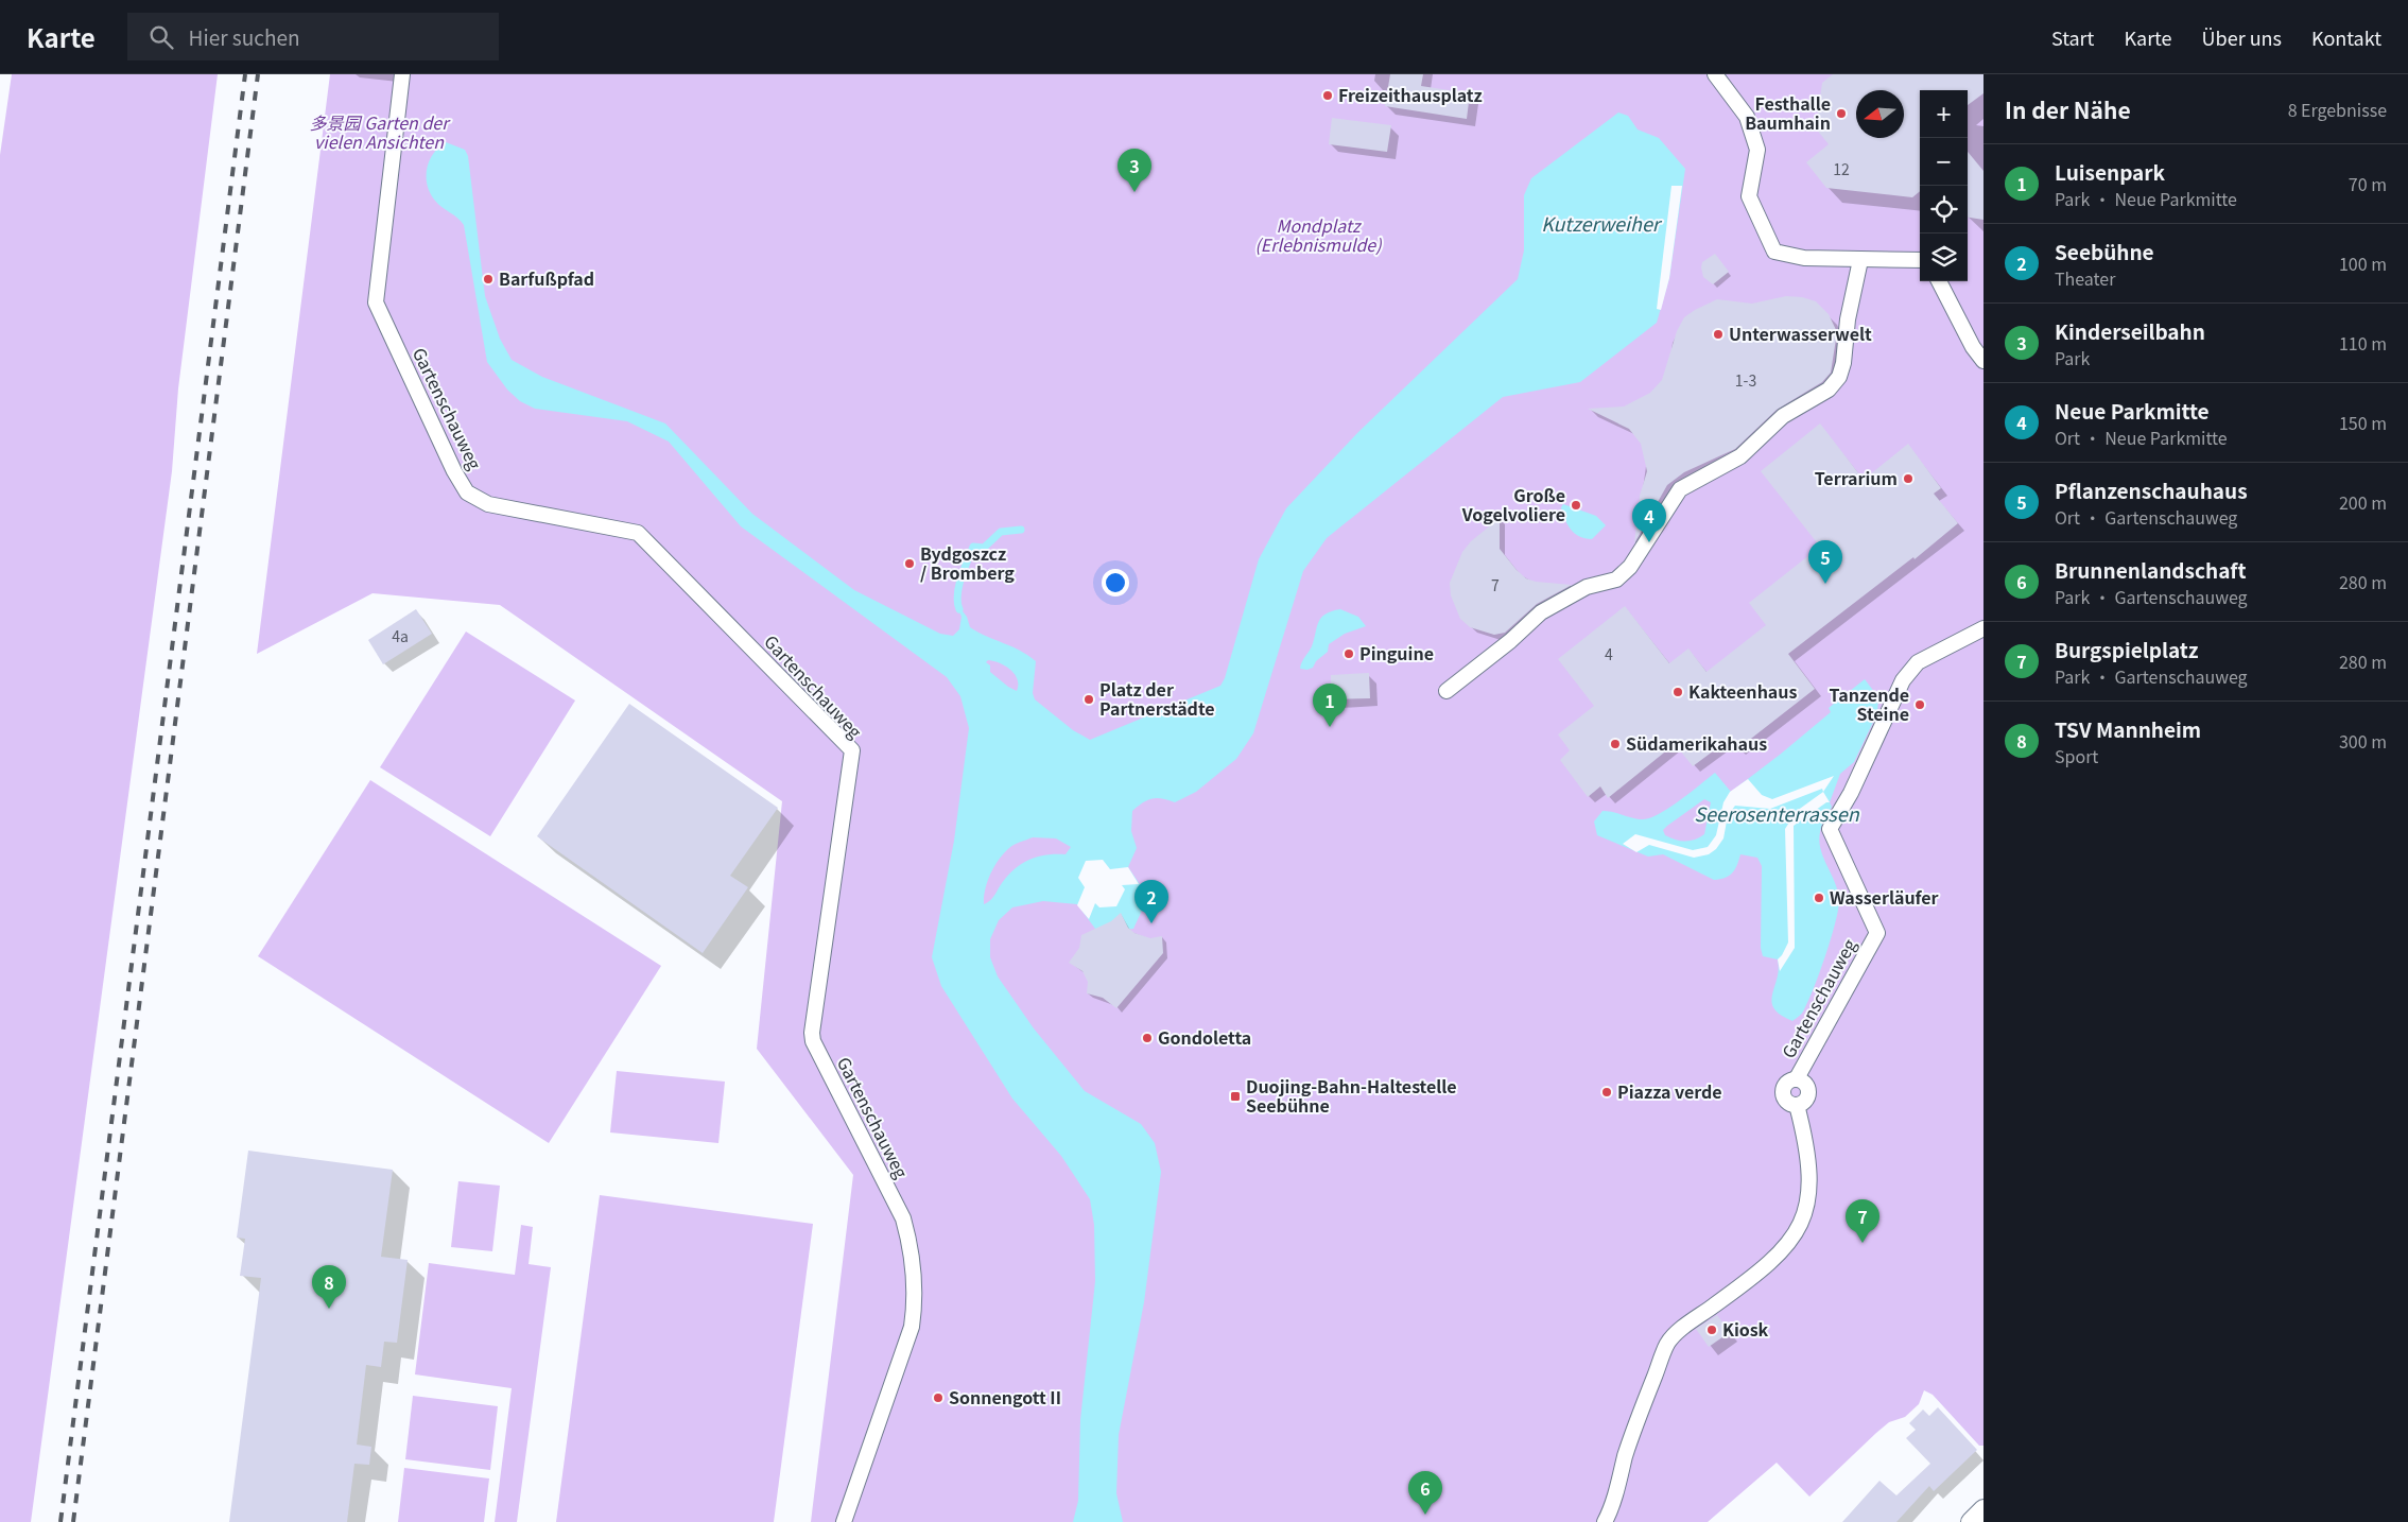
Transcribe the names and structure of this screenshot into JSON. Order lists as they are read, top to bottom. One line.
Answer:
{"streets":{"street":["Gartenschauweg"]},"water":["Kutzerweiher","Seerosenterrassen"],"parks":["多景园 Garten der vielen Ansichten","Mondplatz (Erlebnismulde)"],"places":{"other":["Freizeithausplatz","Festhalle Baumhain","Barfußpfad","Unterwasserwelt","Terrarium","Große Vogelvoliere","Bydgoszcz / Bromberg","Pinguine","Kakteenhaus","Platz der Partnerstädte","Tanzende Steine","Südamerikahaus","Wasserläufer","Gondoletta","Piazza verde","Kiosk","Sonnengott II"],"transit":["Duojing-Bahn-Haltestelle Seebühne"]},"house_numbers":["12","1-3","7","4a","4"],"north":"left","page":{"header":"Karte","search":"Hier suchen","nav":["Start","Karte","Über uns","Kontakt"],"heading":["In der Nähe","8 Ergebnisse"],"map_buttons":["+","−"],"list":[{"mark":"1","name":"Luisenpark","note":"Park · Neue Parkmitte","value":"70 m"},{"mark":"2","name":"Seebühne","note":"Theater","value":"100 m"},{"mark":"3","name":"Kinderseilbahn","note":"Park","value":"110 m"},{"mark":"4","name":"Neue Parkmitte","note":"Ort · Neue Parkmitte","value":"150 m"},{"mark":"5","name":"Pflanzenschauhaus","note":"Ort · Gartenschauweg","value":"200 m"},{"mark":"6","name":"Brunnenlandschaft","note":"Park · Gartenschauweg","value":"280 m"},{"mark":"7","name":"Burgspielplatz","note":"Park · Gartenschauweg","value":"280 m"},{"mark":"8","name":"TSV Mannheim","note":"Sport","value":"300 m"}],"pins":["3","4","5","1","2","7","8","6"]}}
